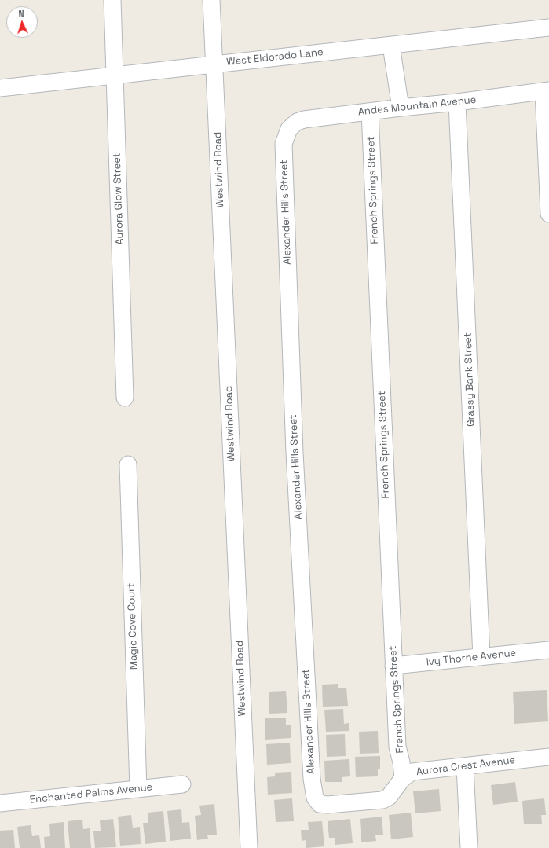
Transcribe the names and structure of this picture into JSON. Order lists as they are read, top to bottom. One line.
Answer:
{"streets":{"street":["West Eldorado Lane","Andes Mountain Avenue","Westwind Road","French Springs Street","Aurora Glow Street","Alexander Hills Street","Grassy Bank Street","Magic Cove Court","Ivy Thorne Avenue","Aurora Crest Avenue","Enchanted Palms Avenue"]},"crossings":[["West Eldorado Lane","Westwind Road"],["West Eldorado Lane","Aurora Glow Street"],["Andes Mountain Avenue","French Springs Street"],["Andes Mountain Avenue","Alexander Hills Street"],["Andes Mountain Avenue","Grassy Bank Street"],["French Springs Street","Ivy Thorne Avenue"],["French Springs Street","Aurora Crest Avenue"],["Alexander Hills Street","Aurora Crest Avenue"],["Grassy Bank Street","Ivy Thorne Avenue"],["Magic Cove Court","Enchanted Palms Avenue"]],"north":"top"}
